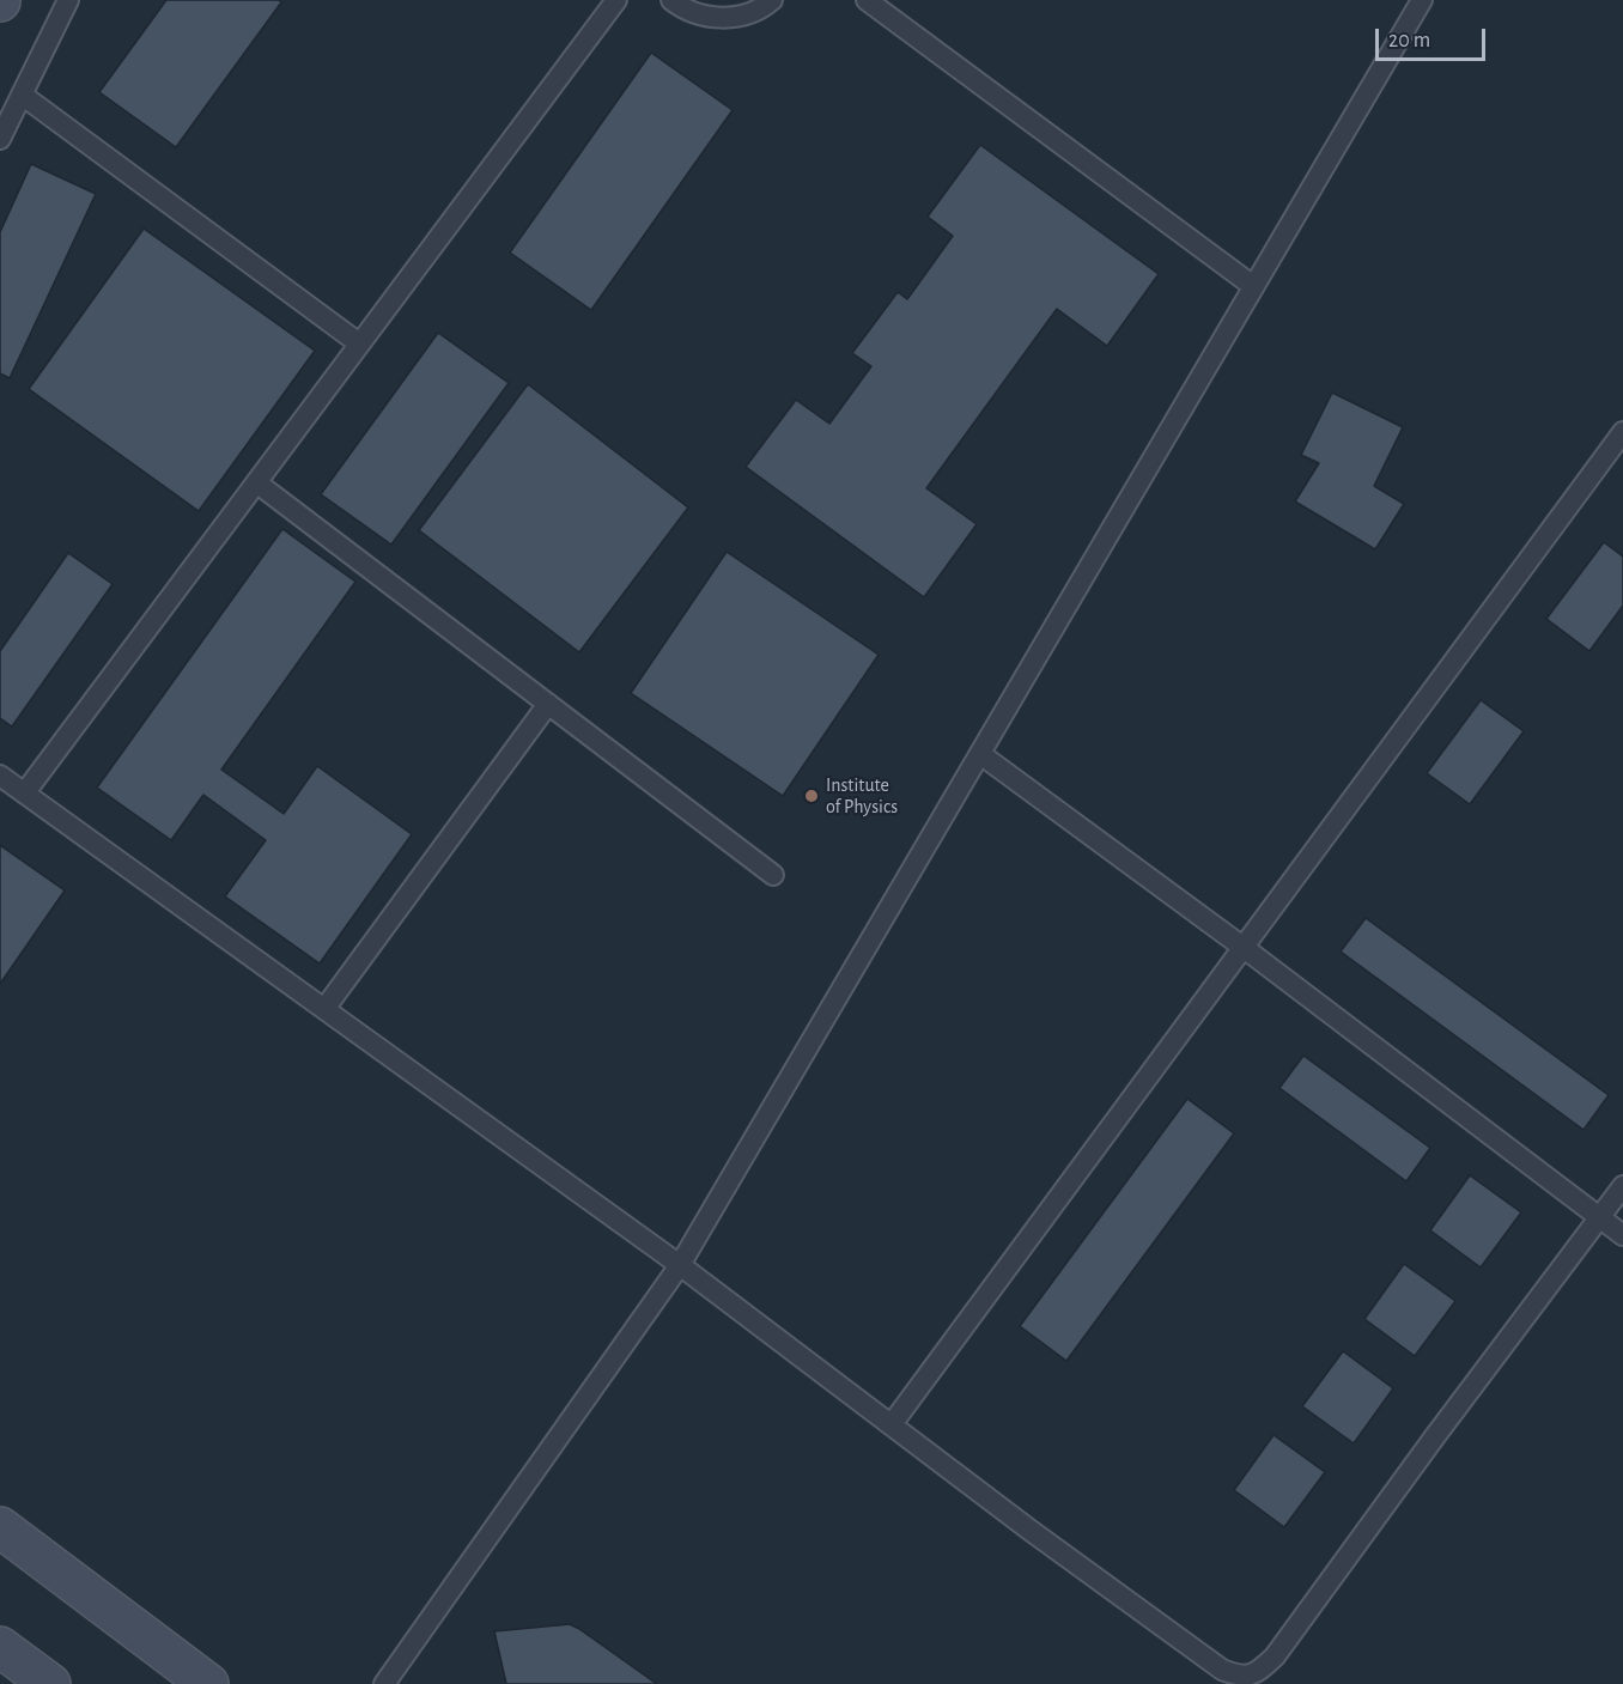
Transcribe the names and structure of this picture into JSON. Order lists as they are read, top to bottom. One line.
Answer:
{"places":["Institute of Physics"],"scale_bar":"20 m"}
